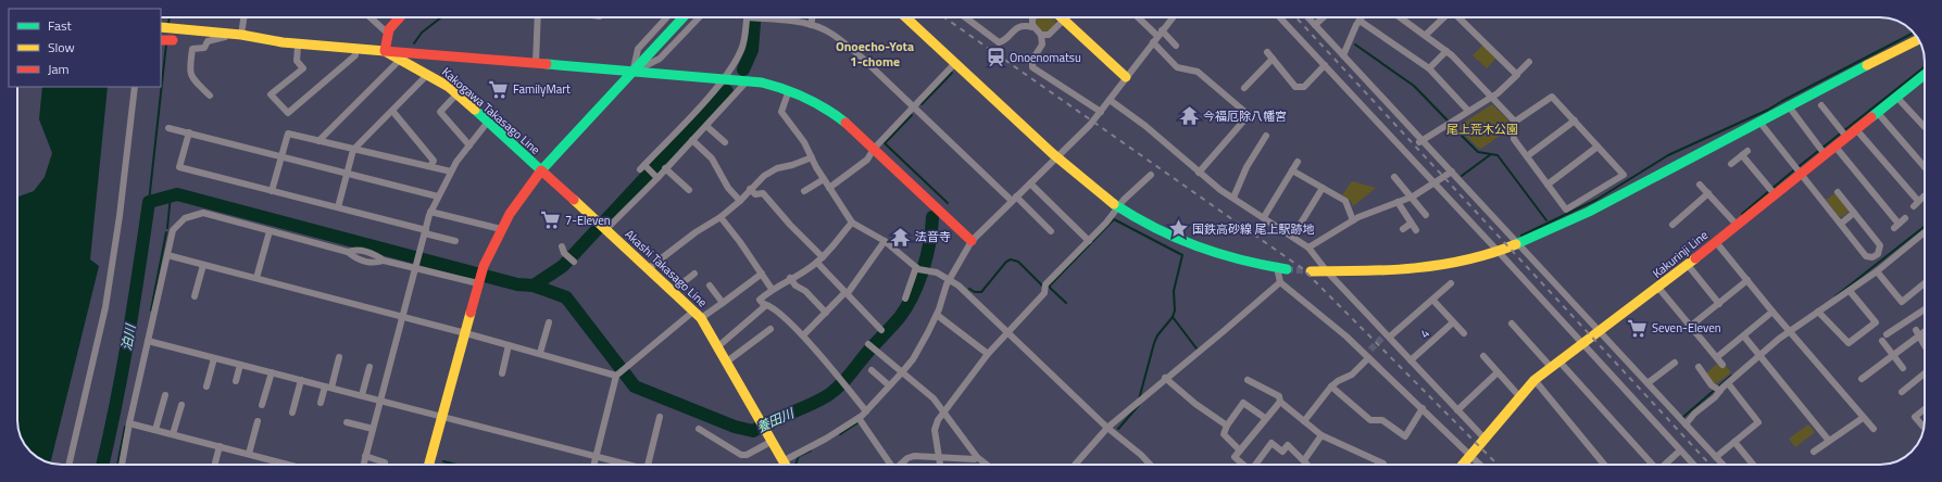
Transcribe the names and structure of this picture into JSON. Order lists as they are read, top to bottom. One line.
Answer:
{"streets":{"street":["Kakogawa Takasago Line","Kakurinji Line","Akashi Takasago Line","4"]},"crossings":[["Kakogawa Takasago Line","Akashi Takasago Line"]],"districts":["Onoecho-Yota 1-chome"],"water":["泊川","養田川"],"parks":["尾上荒木公園"],"places":{"station":["Onoenomatsu"],"supermarket":["FamilyMart","7-Eleven","Seven-Eleven"],"temple":["今福厄除八幡宮","法音寺"],"place":["国鉄高砂線 尾上駅跡地"]},"legend":["Fast","Slow","Jam"]}
